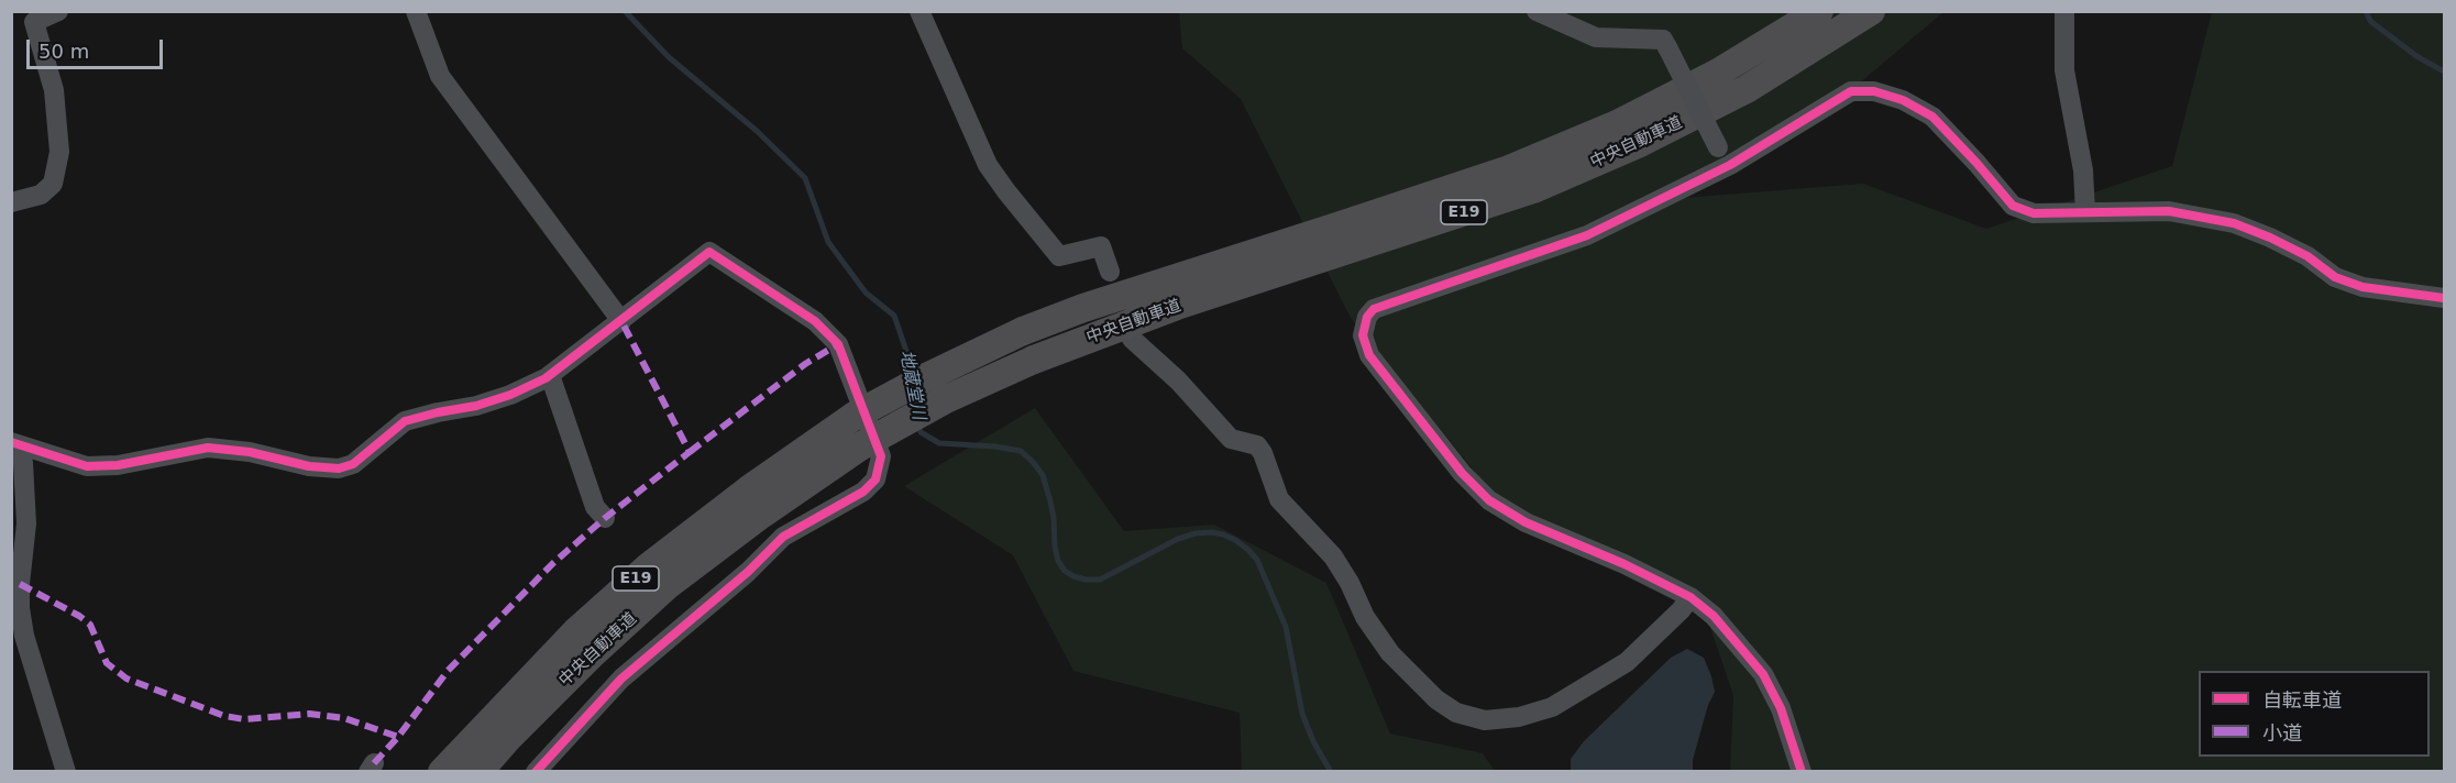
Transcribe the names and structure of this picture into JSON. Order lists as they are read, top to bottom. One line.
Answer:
{"streets":{"highway":["中央自動車道","E19"]},"water":["地蔵堂川"],"legend":["自転車道","小道"],"scale_bar":"50 m"}
